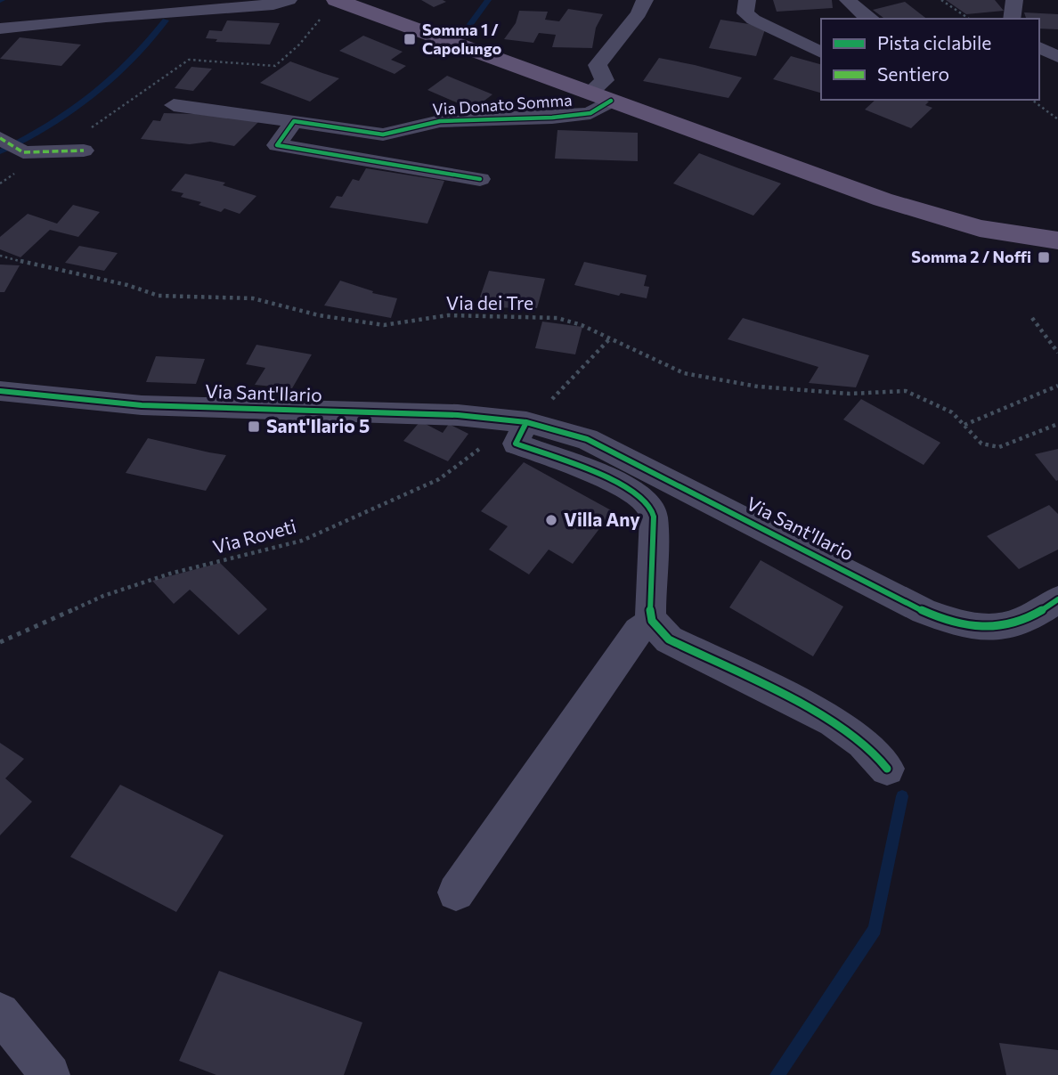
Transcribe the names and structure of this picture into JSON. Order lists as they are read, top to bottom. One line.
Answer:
{"streets":{"main road":["Via Donato Somma"],"street":["Via Sant'Ilario"],"path":["Via dei Tre","Via Roveti"]},"places":{"transit":["Somma 1 / Capolungo","Somma 2 / Noffi","Sant'Ilario 5"],"other":["Villa Any"]},"legend":["Pista ciclabile","Sentiero"]}
